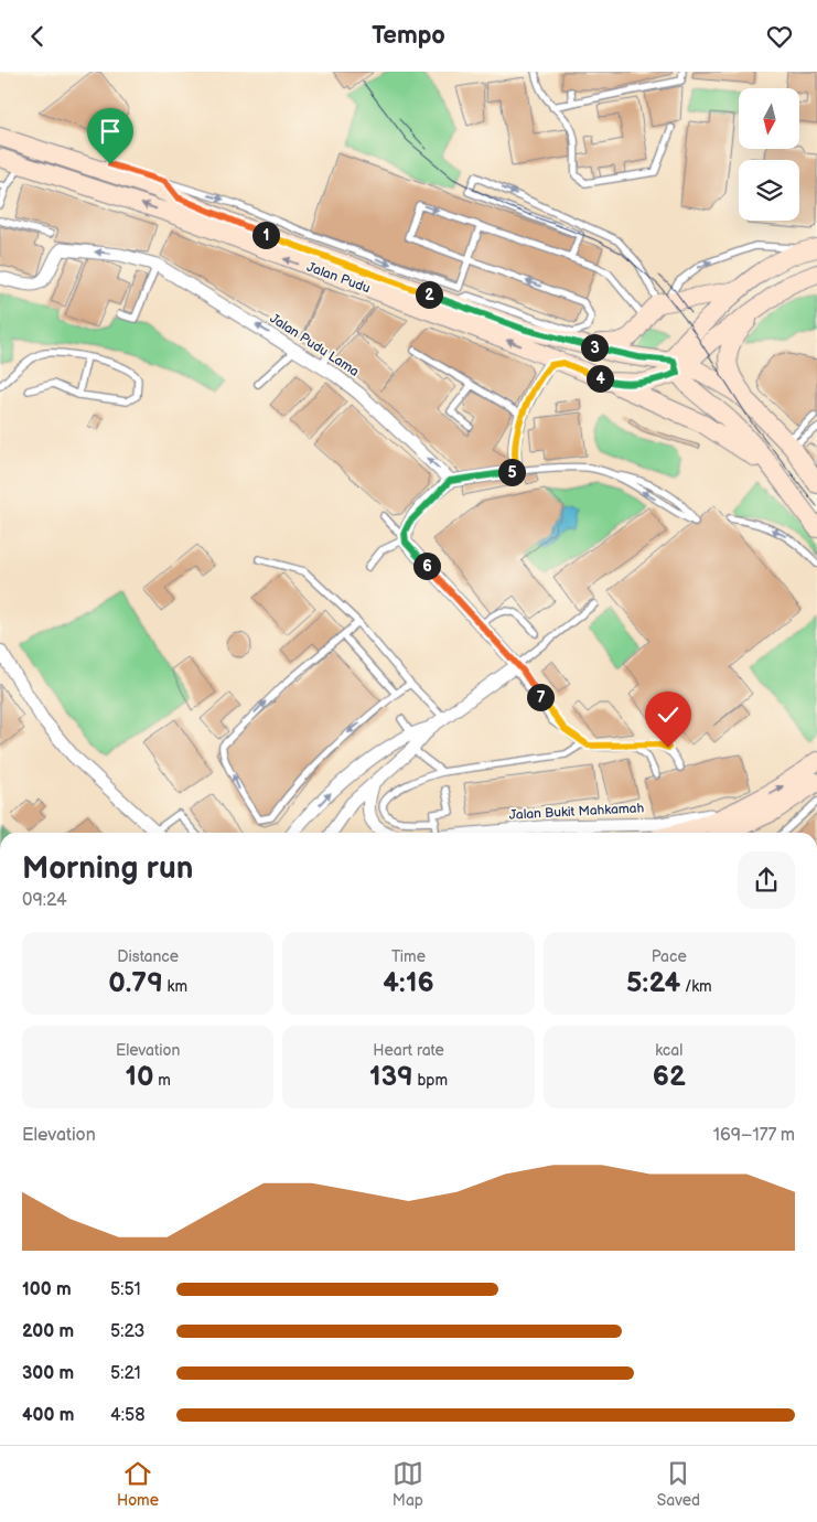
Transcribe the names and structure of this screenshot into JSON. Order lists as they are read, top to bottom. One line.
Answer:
{"streets":{"main road":["Jalan Pudu"],"street":["Jalan Pudu Lama","Jalan Bukit Mahkamah"]},"one_way":["Jalan Pudu Lama"],"north":"bottom","page":{"header":"Tempo","pins":["1","2","3","4","5","6","7"],"heading":["Morning run","09:24"],"stats":[["Distance","0.79 km"],["Time","4:16"],["Pace","5:24 /km"],["Elevation","10 m"],["Heart rate","139 bpm"],["kcal","62"]],"chart":["Elevation","169–177 m"],"list":[{"name":"100 m","note":"5:51"},{"name":"200 m","note":"5:23"},{"name":"300 m","note":"5:21"},{"name":"400 m","note":"4:58"}],"tabs":["Home","Map","Saved"]}}
